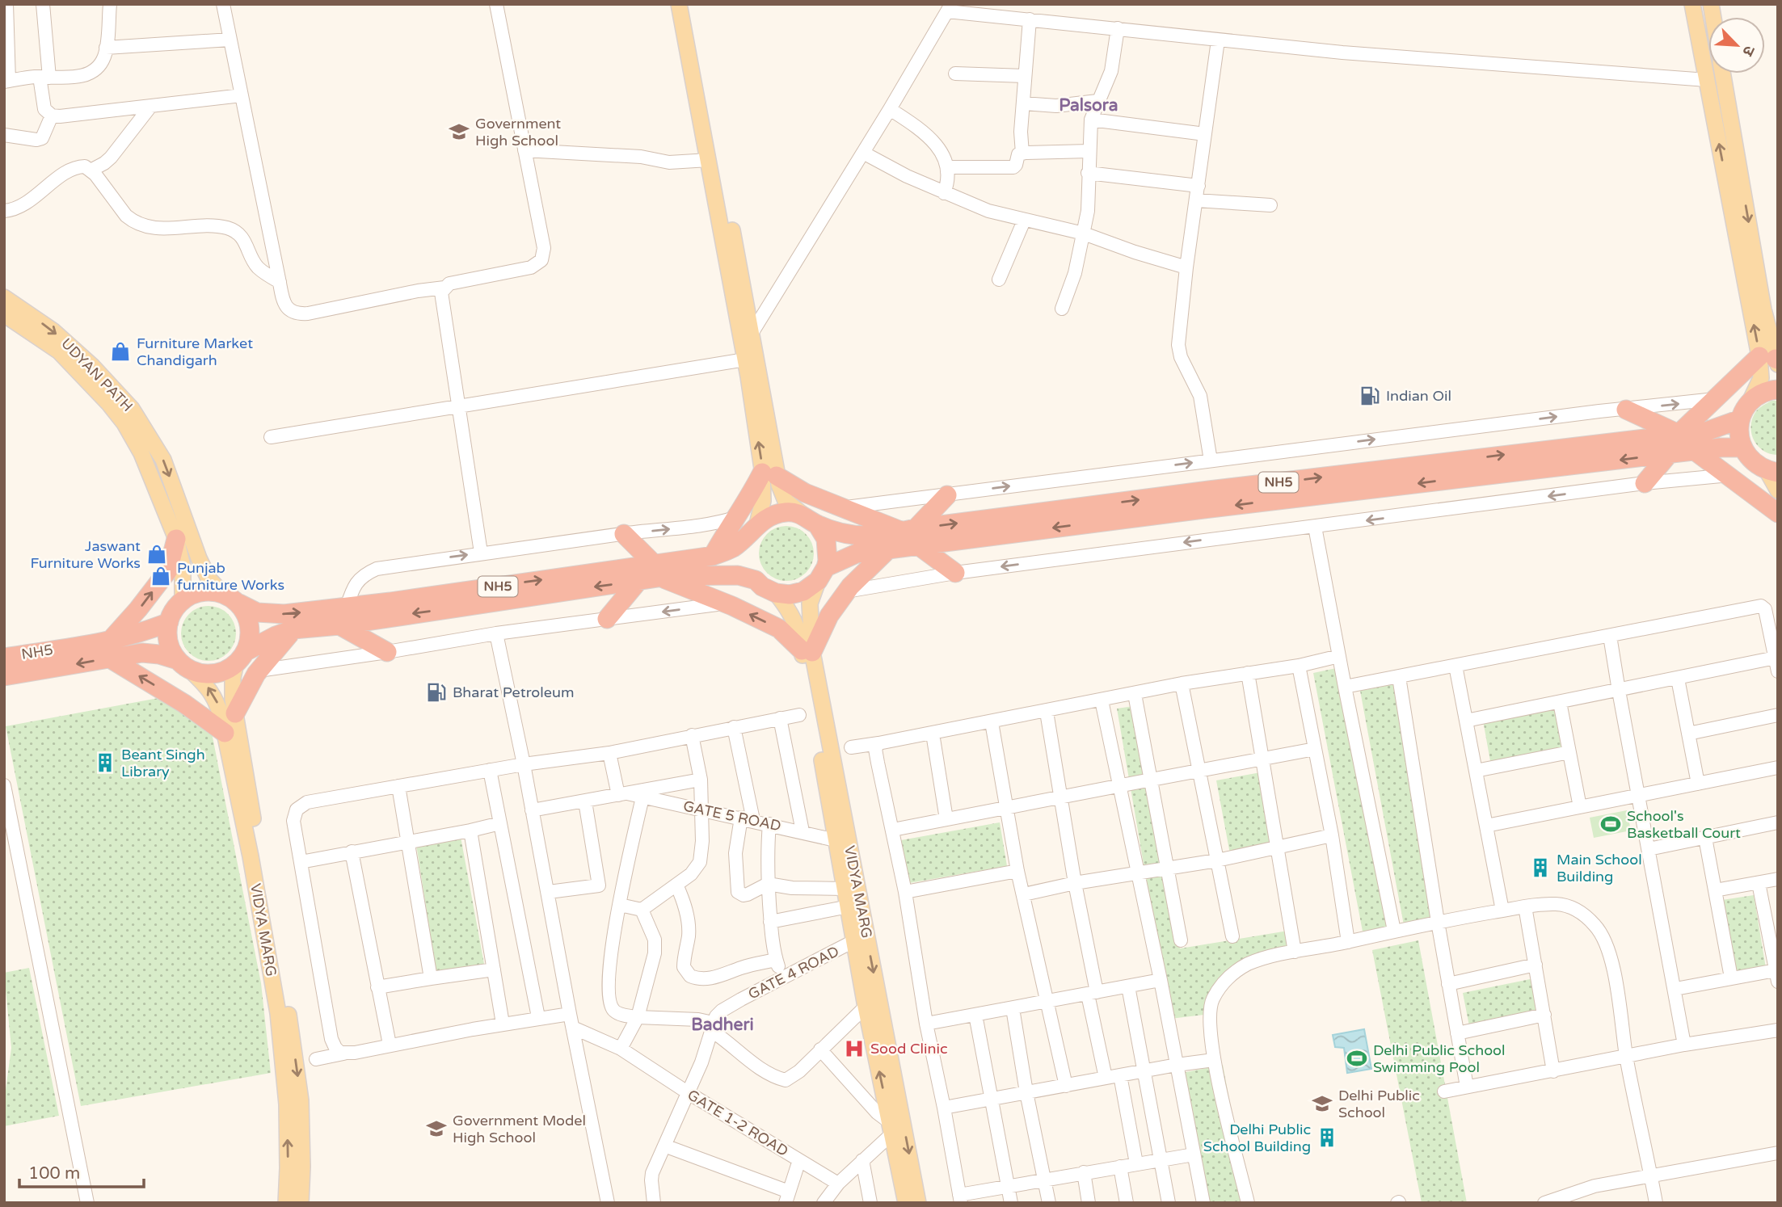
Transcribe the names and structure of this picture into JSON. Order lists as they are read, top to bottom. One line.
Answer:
{"streets":{"highway":["NH5"],"main road":["UDYAN PATH","VIDYA MARG"],"street":["GATE 5 ROAD","GATE 4 ROAD","GATE 1-2 ROAD"]},"crossings":[["UDYAN PATH","NH5"],["UDYAN PATH","VIDYA MARG"],["NH5","VIDYA MARG"],["GATE 5 ROAD","VIDYA MARG"],["VIDYA MARG","GATE 4 ROAD"]],"districts":["Palsora","Badheri"],"places":{"school or university":["Government High School","Delhi Public School","Government Model High School"],"shop":["Furniture Market Chandigarh","Jaswant Furniture Works","Punjab furniture Works"],"fuel station":["Indian Oil","Bharat Petroleum"],"building":["Beant Singh Library","Main School Building","Delhi Public School Building"],"sports":["School's Basketball Court","Delhi Public School Swimming Pool"],"hospital":["Sood Clinic"]},"scale_bar":"100 m","north":"bottom right"}
